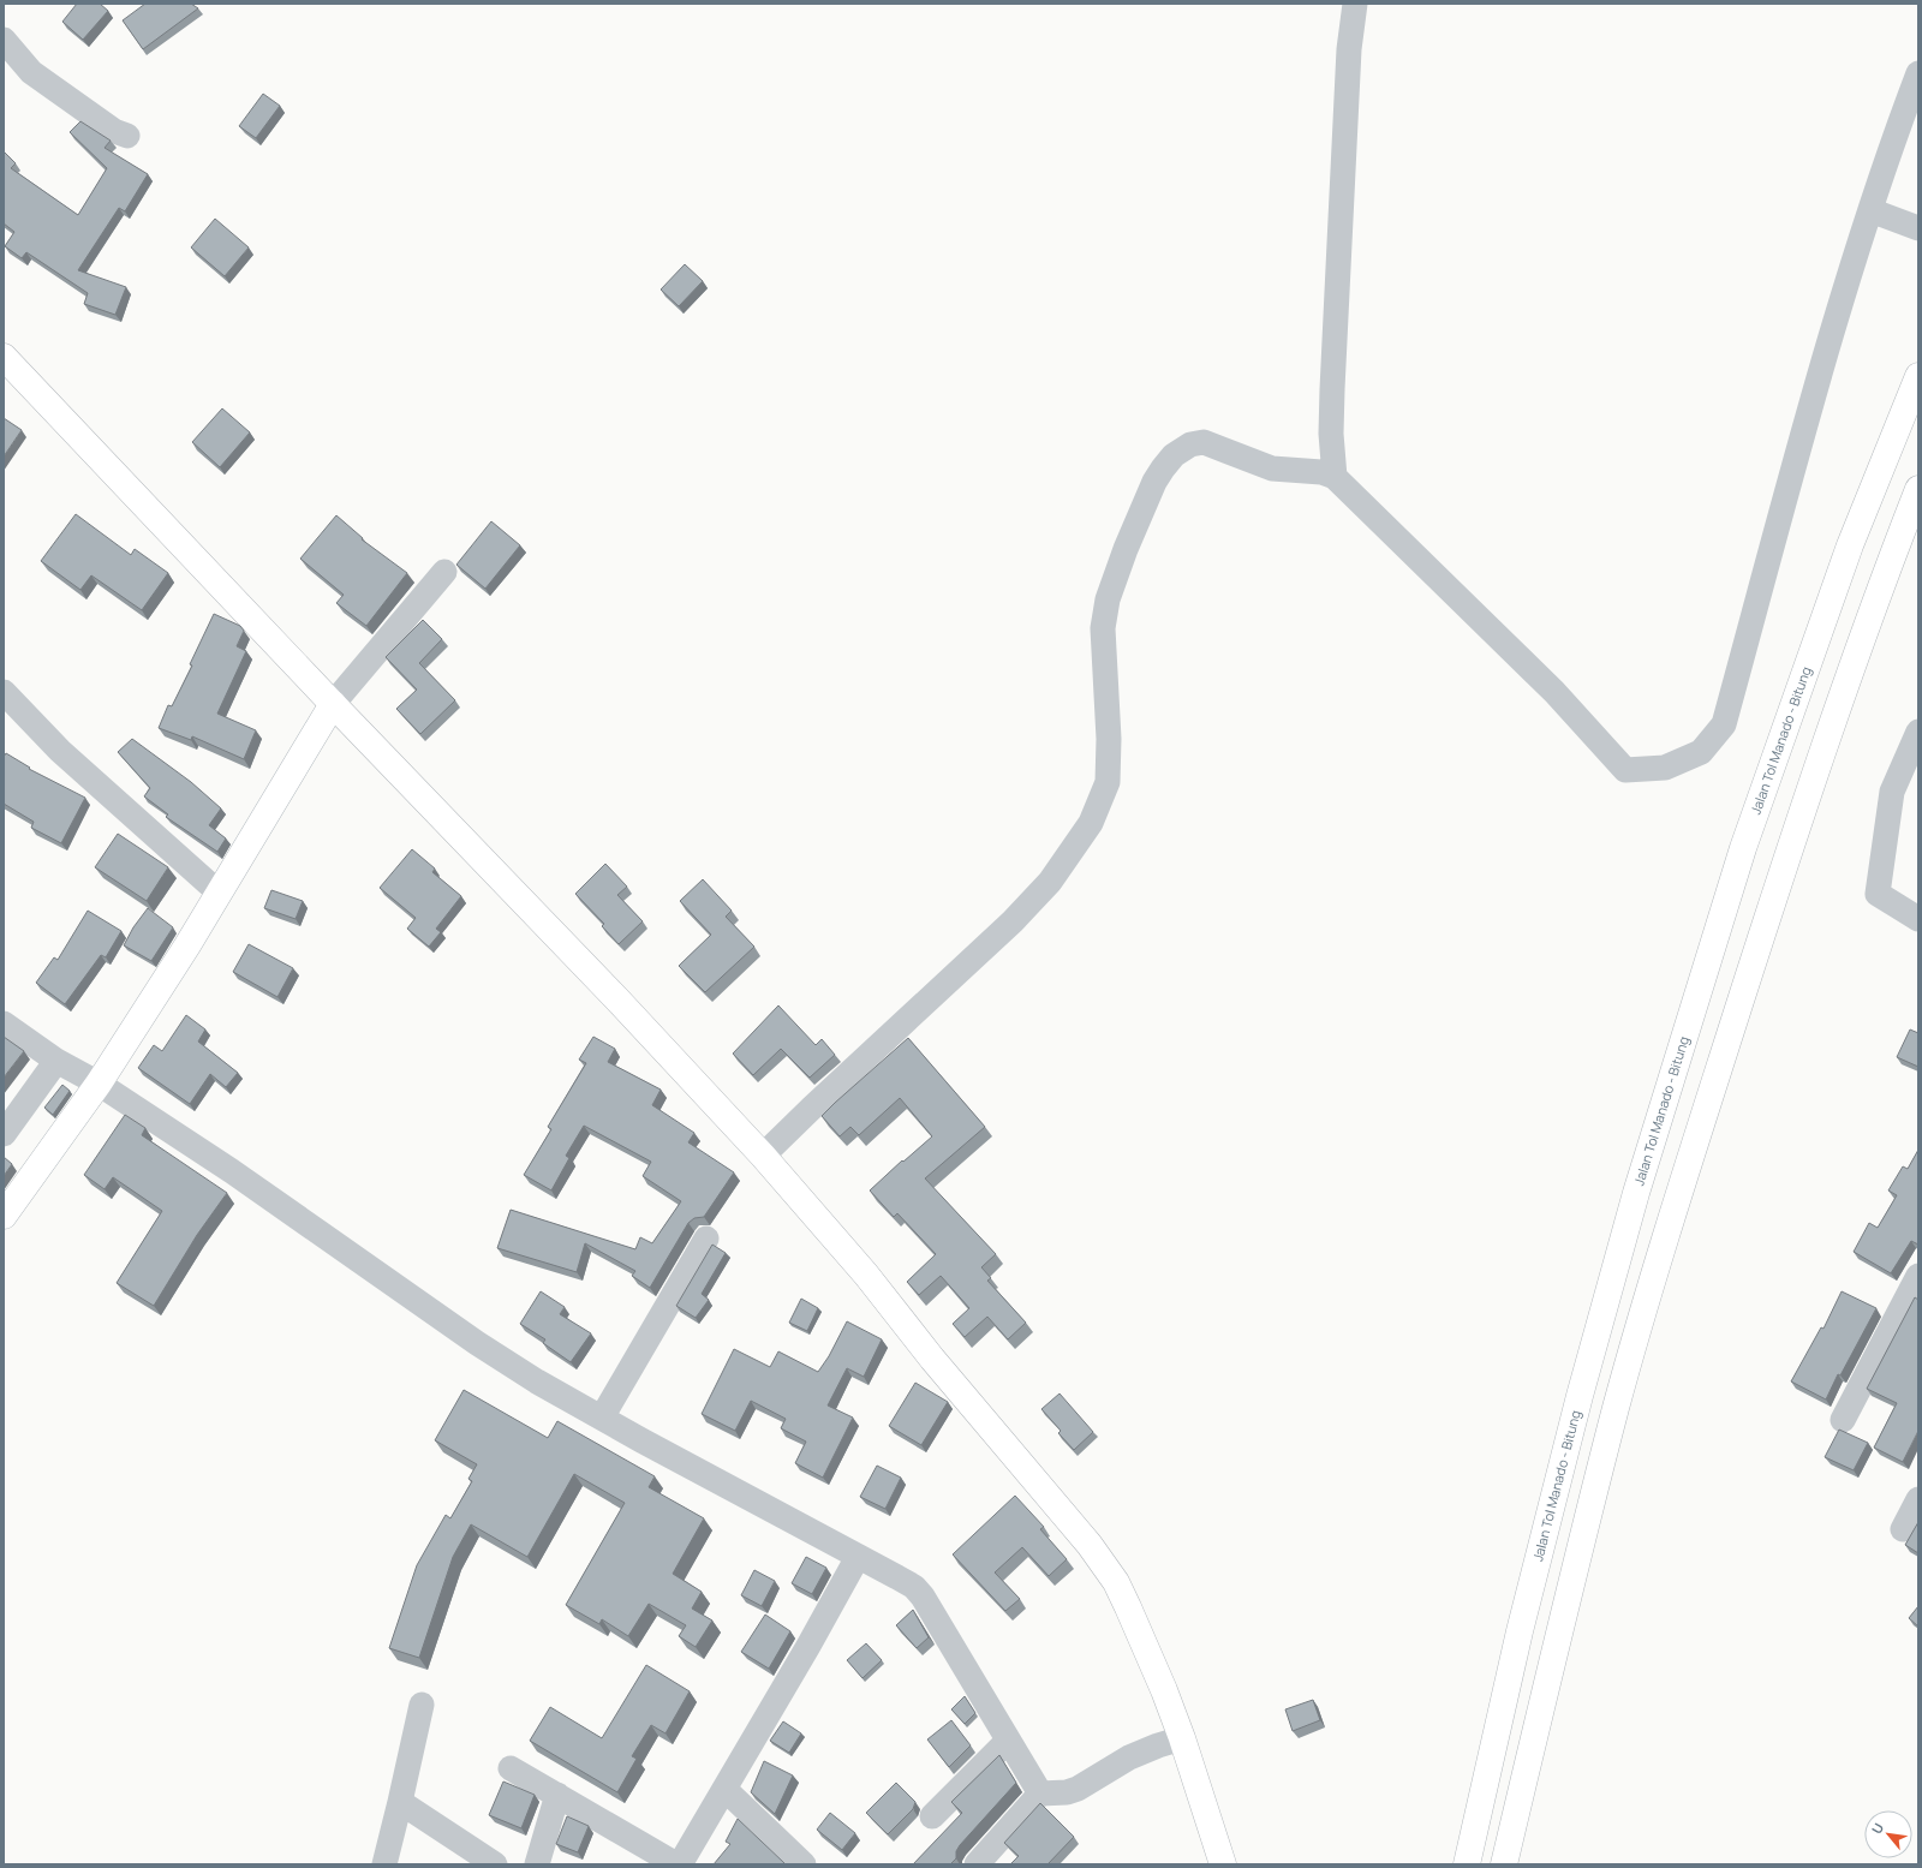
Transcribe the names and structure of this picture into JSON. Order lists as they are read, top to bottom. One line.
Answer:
{"streets":{"main road":["Jalan Tol Manado - Bitung"]},"north":"top left"}
